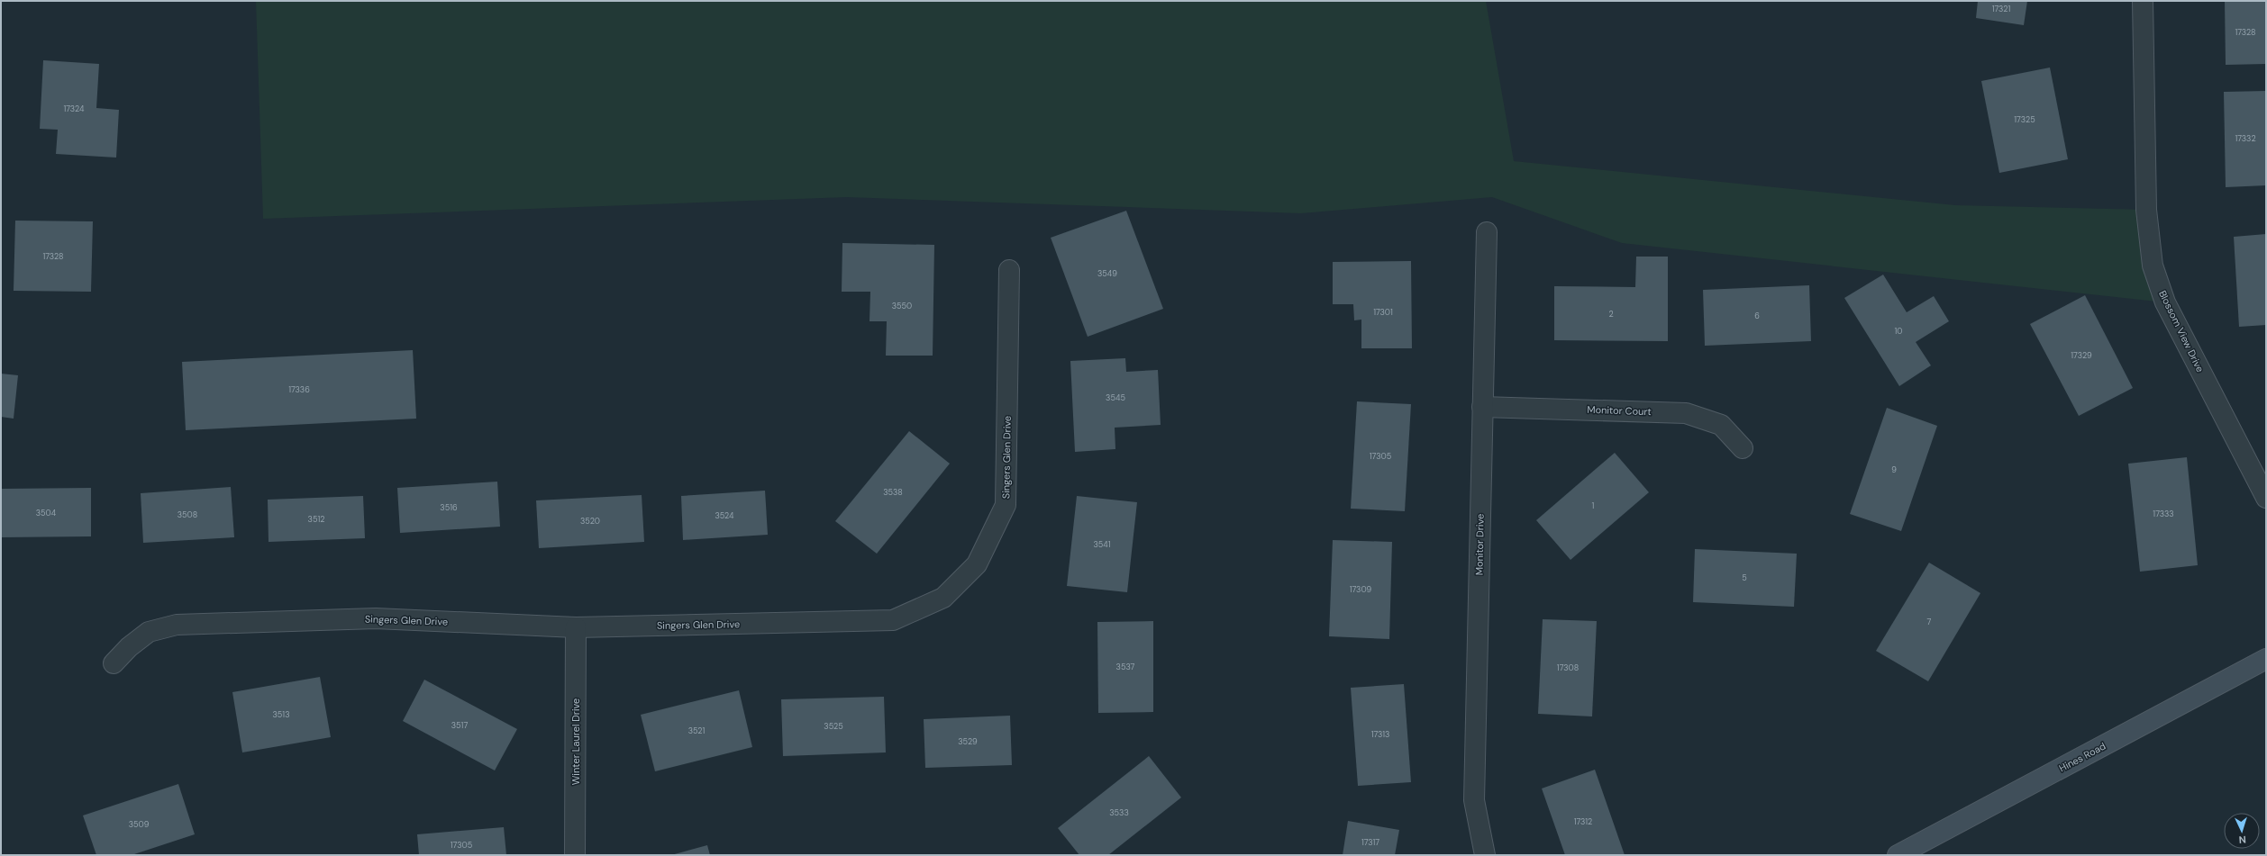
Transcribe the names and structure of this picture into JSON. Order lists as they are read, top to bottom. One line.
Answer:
{"streets":{"street":["Blossom View Drive","Monitor Court","Singers Glen Drive","Monitor Drive","Winter Laurel Drive","Hines Road"]},"crossings":[["Monitor Court","Monitor Drive"],["Singers Glen Drive","Winter Laurel Drive"]],"house_numbers":["17321","17328","17324","17325","17332","17328","3549","3550","17301","2","6","10","17329","17336","3545","17305","9","3538","1","3516","3504","17333","3508","3524","3512","3520","3541","5","17309","7","3537","17308","3513","3517","3525","3521","17313","3529","3533","17312","3509","17317","17305"],"north":"bottom"}
